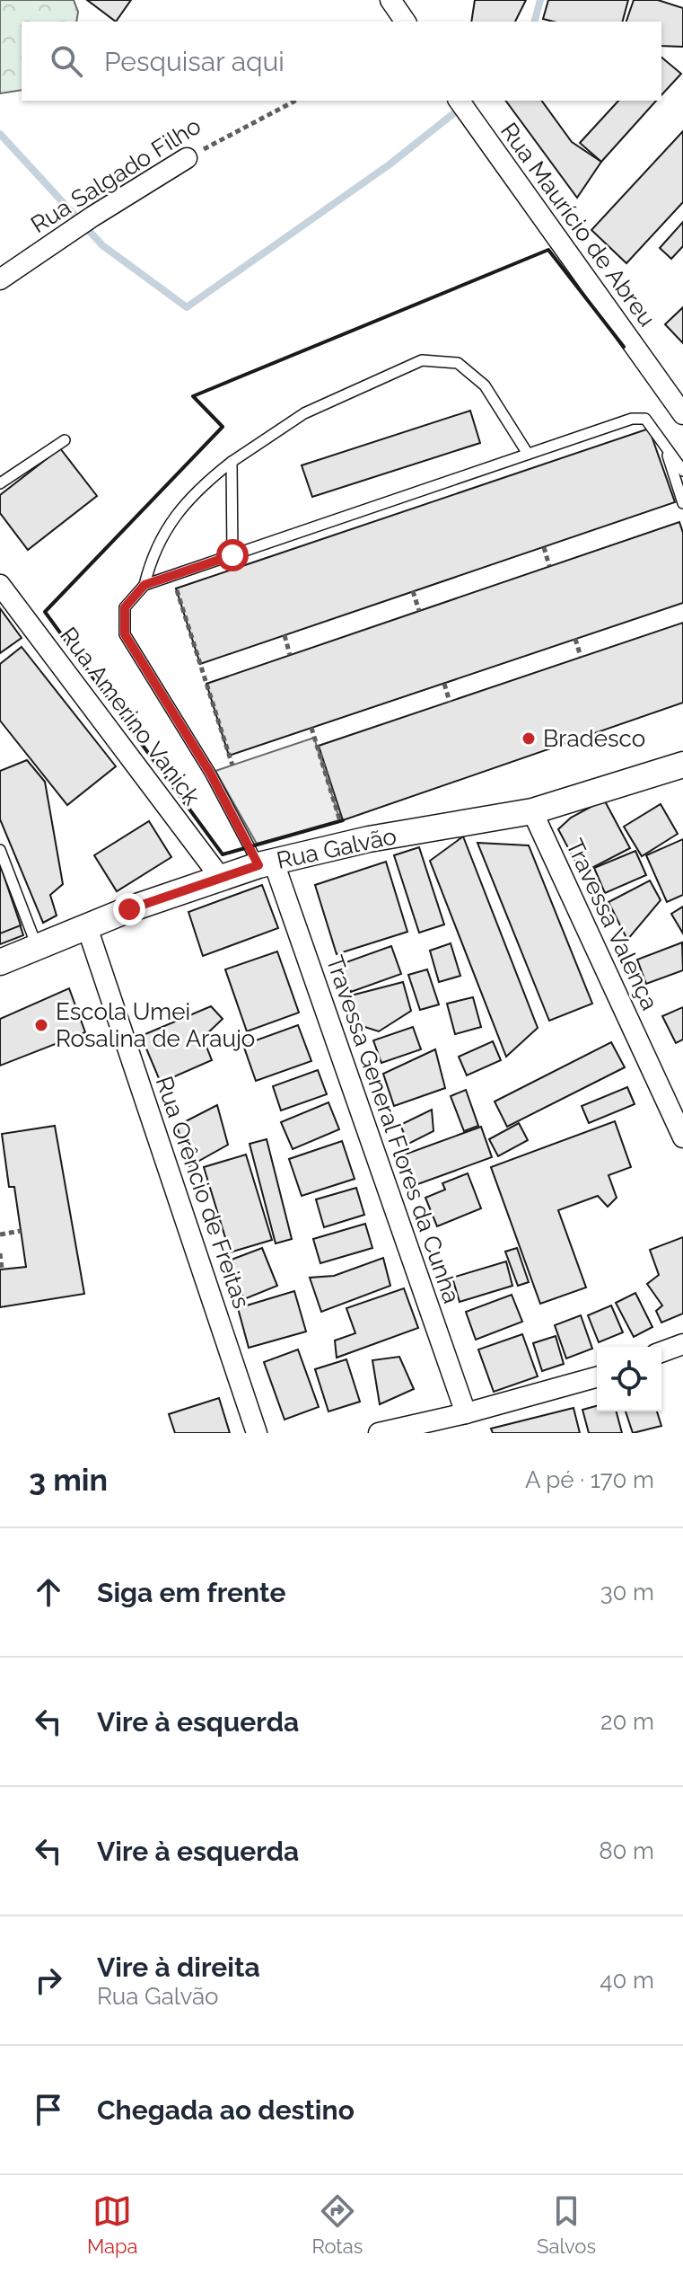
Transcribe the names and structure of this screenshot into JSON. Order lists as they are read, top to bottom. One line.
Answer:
{"streets":{"street":["Rua Salgado Filho","Rua Maurício de Abreu","Rua Amerino Vanick","Rua Galvão","Travessa Valença","Travessa General Flores da Cunha","Rua Orêncio de Freitas"]},"crossings":[["Rua Amerino Vanick","Rua Galvão"],["Rua Galvão","Travessa Valença"],["Rua Galvão","Travessa General Flores da Cunha"],["Rua Galvão","Rua Orêncio de Freitas"]],"places":["Bradesco","Escola Umei Rosalina de Araujo"],"page":{"search":"Pesquisar aqui","heading":["3 min","A pé · 170 m"],"list":[["Siga em frente","30 m"],["Vire à esquerda","20 m"],["Vire à esquerda","80 m"],["Vire à direita","Rua Galvão","40 m"],"Chegada ao destino"],"nav":["Mapa","Rotas","Salvos"]}}
